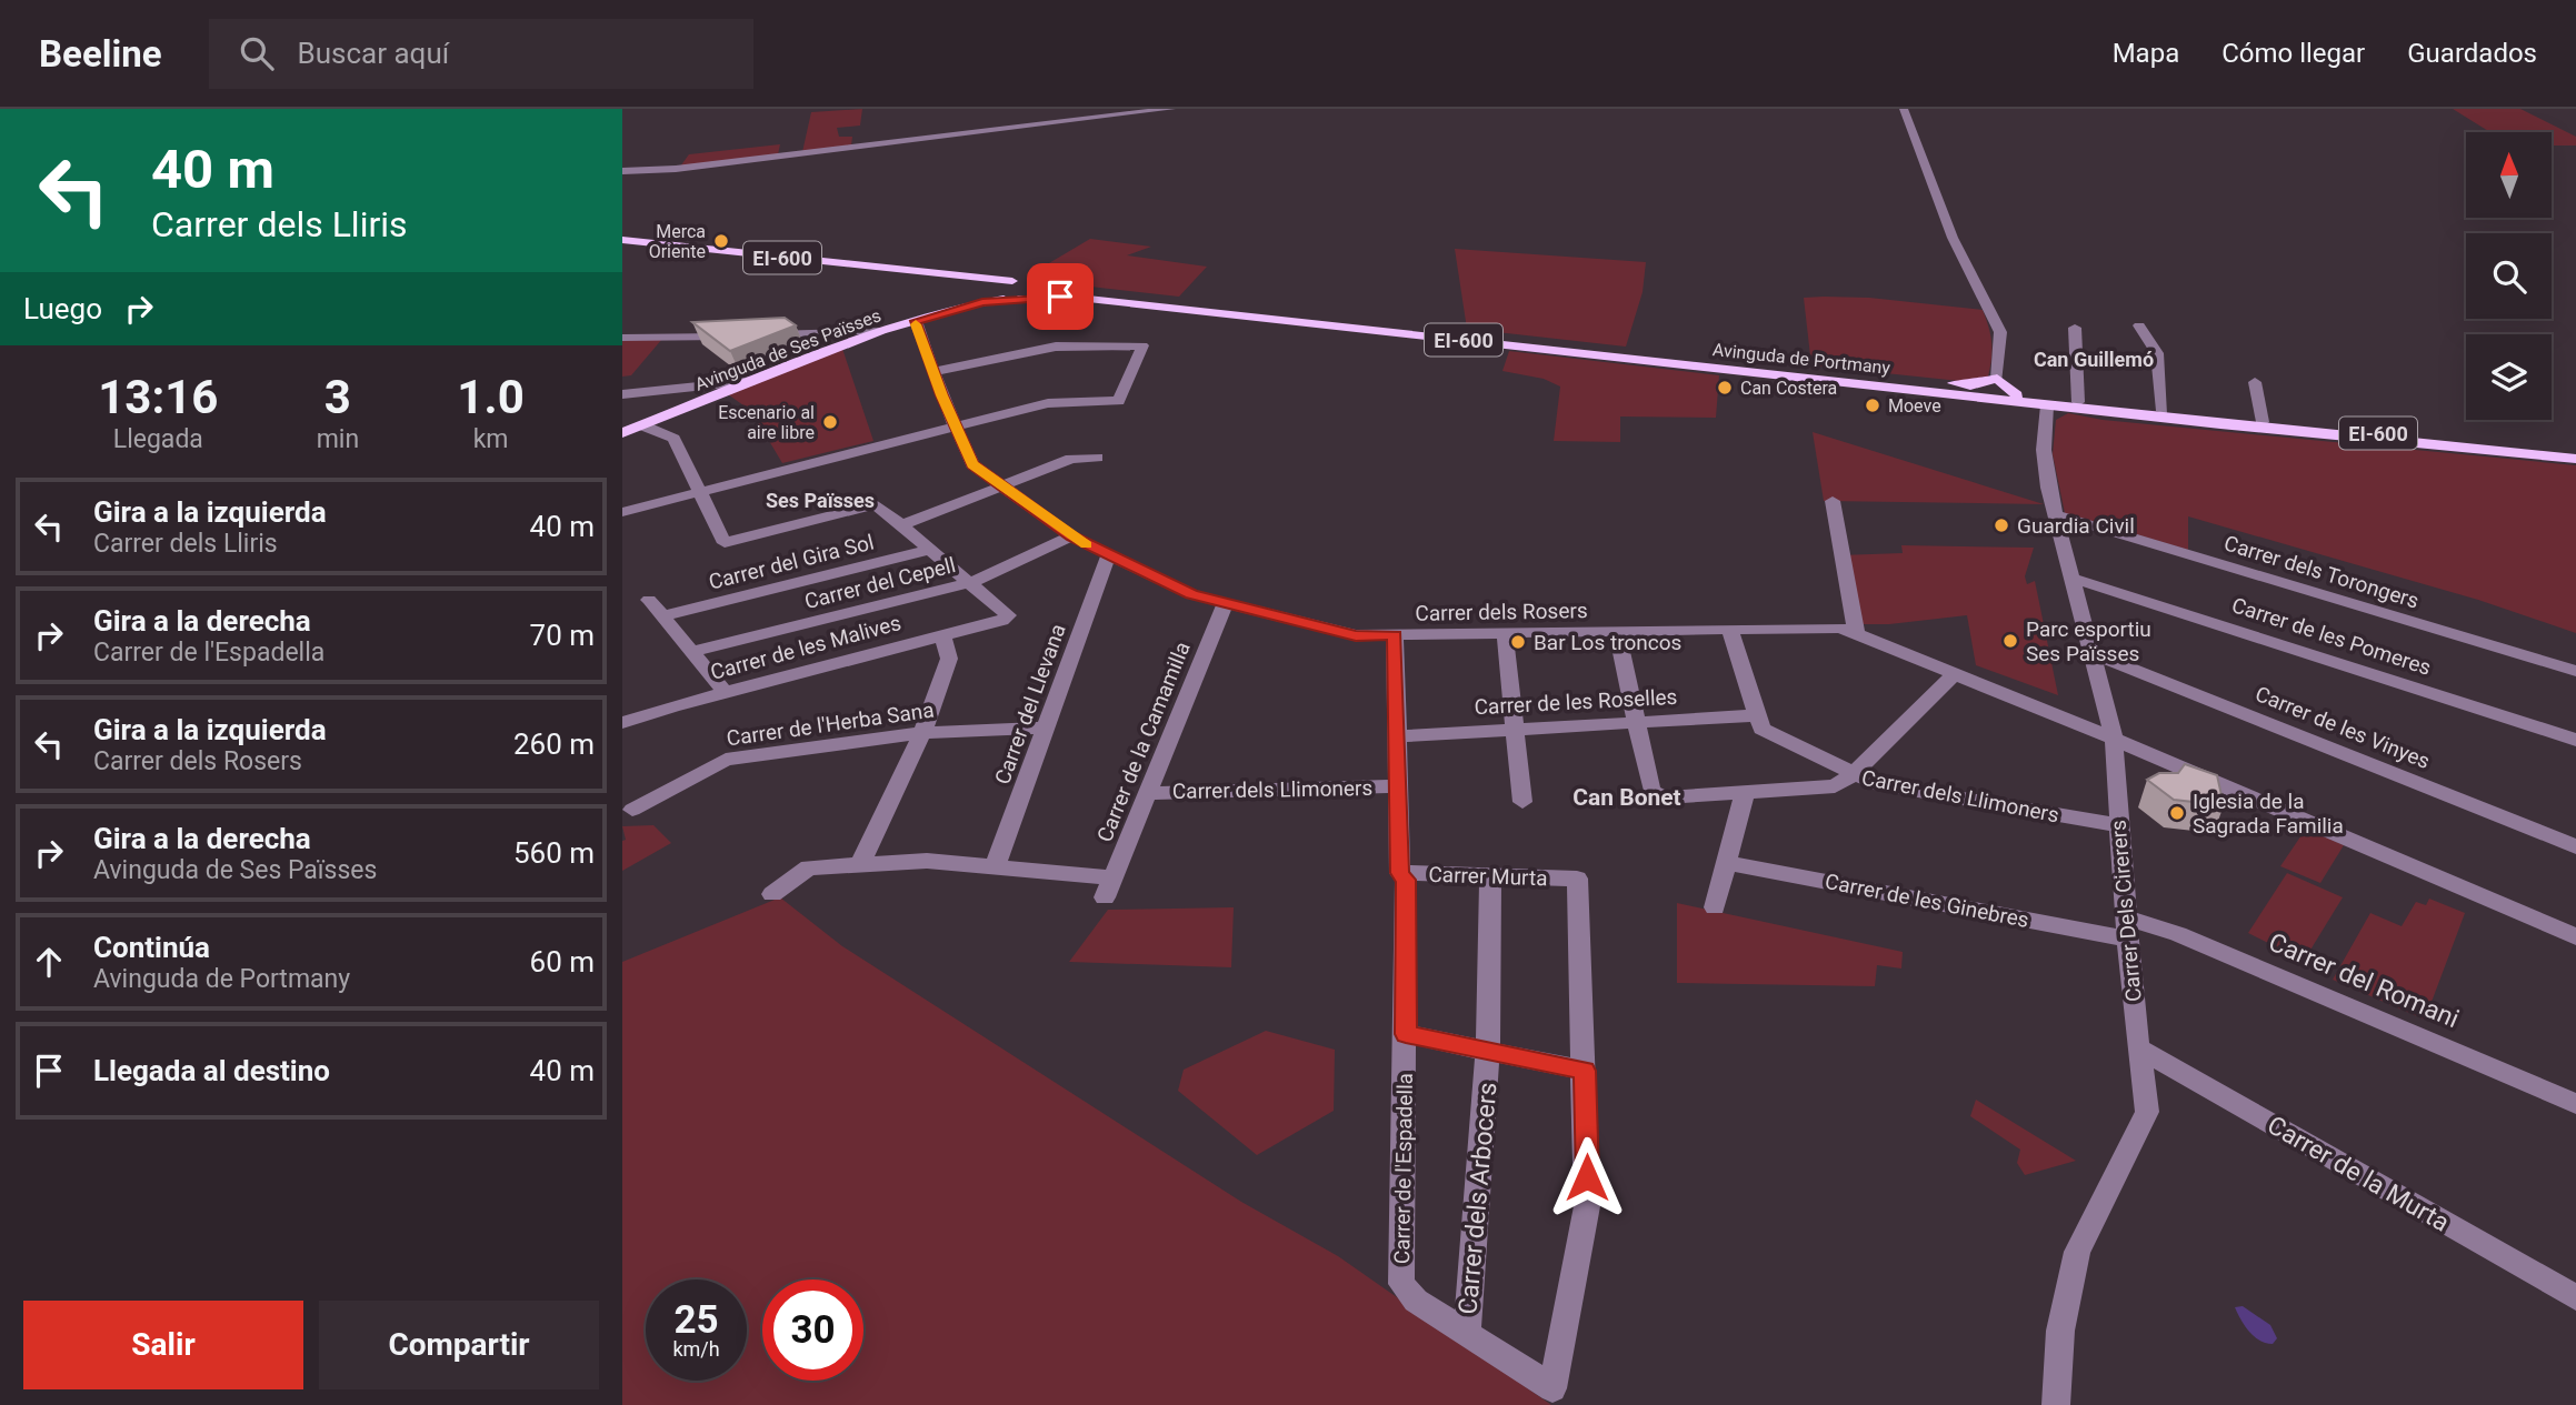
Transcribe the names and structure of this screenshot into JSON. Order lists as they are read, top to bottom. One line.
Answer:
{"streets":{"main road":["EI-600","Avinguda de Ses Païsses","Avinguda de Portmany"],"street":["Carrer del Gira Sol","Carrer dels Torongers","Carrer del Cepell","Carrer dels Rosers","Carrer de les Pomeres","Carrer de les Malives","Carrer de les Roselles","Carrer del Llevana","Carrer de l'Herba Sana","Carrer de les Vinyes","Carrer de la Camamilla","Carrer dels Llimoners","Carrer Murta","Carrer de les Ginebres","Carrer Dels Cirerers","Carrer del Romani","Carrer de l'Espadella","Carrer de la Murta","Carrer dels Arbocers"]},"crossings":[["EI-600","Avinguda de Ses Païsses"],["EI-600","Avinguda de Portmany"],["Avinguda de Ses Païsses","Carrer dels Rosers"],["Avinguda de Portmany","Carrer Dels Cirerers"],["Carrer dels Torongers","Carrer Dels Cirerers"],["Carrer del Cepell","Carrer dels Rosers"],["Carrer del Cepell","Carrer de les Malives"],["Carrer dels Rosers","Carrer del Llevana"],["Carrer dels Rosers","Carrer de la Camamilla"],["Carrer dels Rosers","Carrer Dels Cirerers"],["Carrer dels Rosers","Carrer de l'Espadella"],["Carrer de les Pomeres","Carrer Dels Cirerers"],["Carrer de les Roselles","Carrer dels Llimoners"],["Carrer de les Roselles","Carrer de l'Espadella"],["Carrer del Llevana","Carrer de l'Herba Sana"],["Carrer de les Vinyes","Carrer Dels Cirerers"],["Carrer de la Camamilla","Carrer dels Llimoners"],["Carrer dels Llimoners","Carrer Dels Cirerers"],["Carrer dels Llimoners","Carrer de l'Espadella"],["Carrer Murta","Carrer de l'Espadella"],["Carrer Murta","Carrer dels Arbocers"],["Carrer de les Ginebres","Carrer Dels Cirerers"],["Carrer de les Ginebres","Carrer del Romani"],["Carrer Dels Cirerers","Carrer del Romani"],["Carrer Dels Cirerers","Carrer de la Murta"],["Carrer de l'Espadella","Carrer dels Arbocers"]],"districts":["Can Guillemó","Ses Païsses","Can Bonet"],"places":["Merca Oriente","Can Costera","Moeve","Escenario al aire libre","Guardia Civil","Parc esportiu Ses Païsses","Bar Los troncos","Iglesia de la Sagrada Familia"],"north":"top","page":{"header":"Beeline","search":"Buscar aquí","nav":["Mapa","Cómo llegar","Guardados"],"turn":["40 m","Carrer dels Lliris"],"then":"Luego","eta":["13:16","Llegada","3","min","1.0","km"],"list":[{"name":"Gira a la izquierda","note":"Carrer dels Lliris","value":"40 m"},{"name":"Gira a la derecha","note":"Carrer de l'Espadella","value":"70 m"},{"name":"Gira a la izquierda","note":"Carrer dels Rosers","value":"260 m"},{"name":"Gira a la derecha","note":"Avinguda de Ses Païsses","value":"560 m"},{"name":"Continúa","note":"Avinguda de Portmany","value":"60 m"},{"name":"Llegada al destino","value":"40 m"}],"speed":"25 km/h","limit":"30","buttons":["Salir","Compartir"]}}
